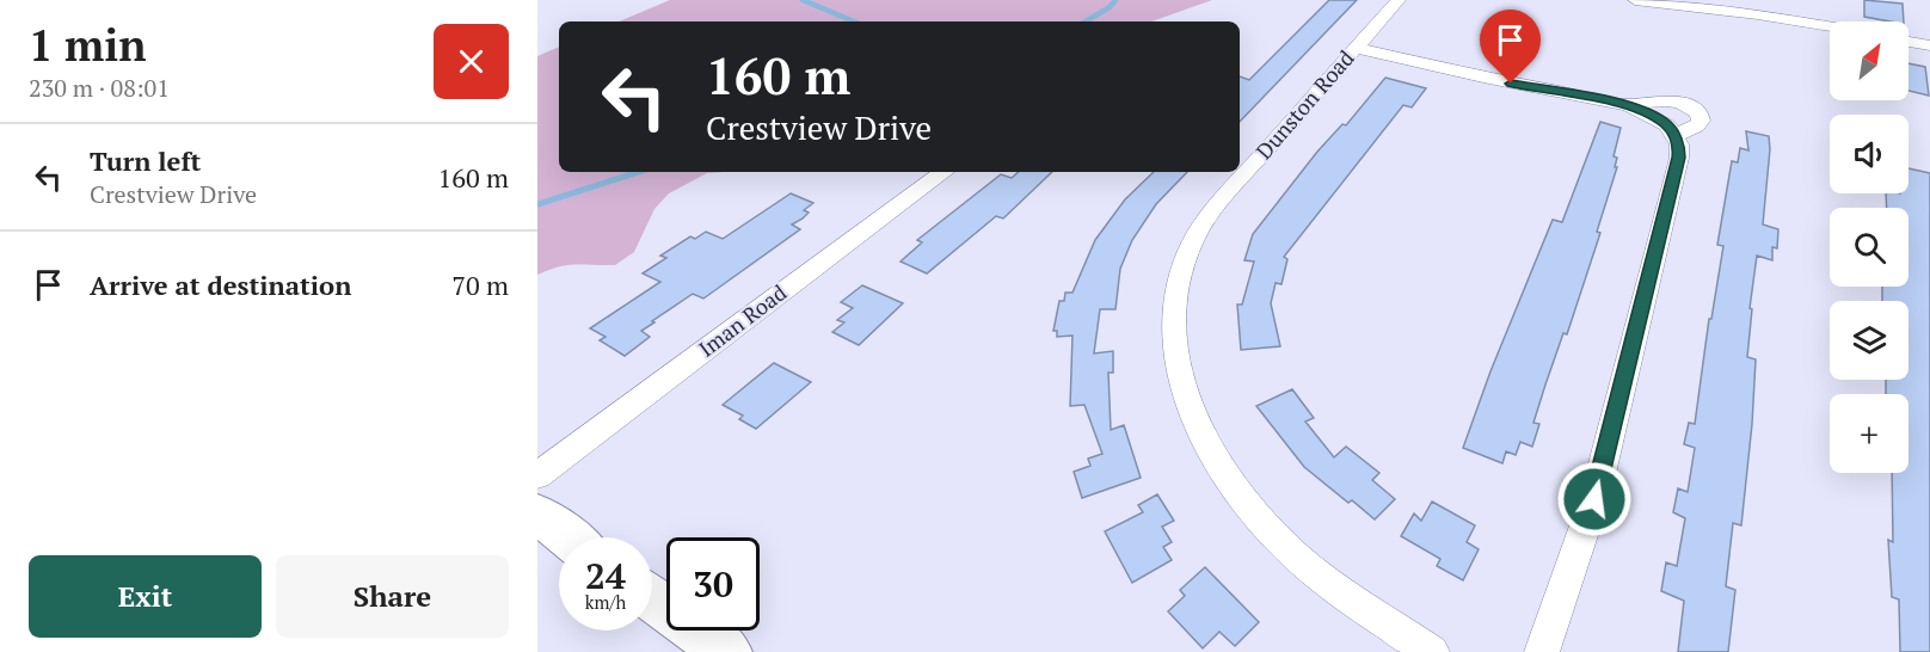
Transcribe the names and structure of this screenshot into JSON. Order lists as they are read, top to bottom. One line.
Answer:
{"streets":{"street":["Dunston Road","Iman Road"]},"north":"top right","page":{"heading":["1 min","230 m · 08:01"],"map_buttons":"+","turn":["160 m","Crestview Drive"],"list":[{"name":"Turn left","note":"Crestview Drive","value":"160 m"},{"name":"Arrive at destination","value":"70 m"}],"speed":"24 km/h","limit":"30","buttons":["Exit","Share"]}}
